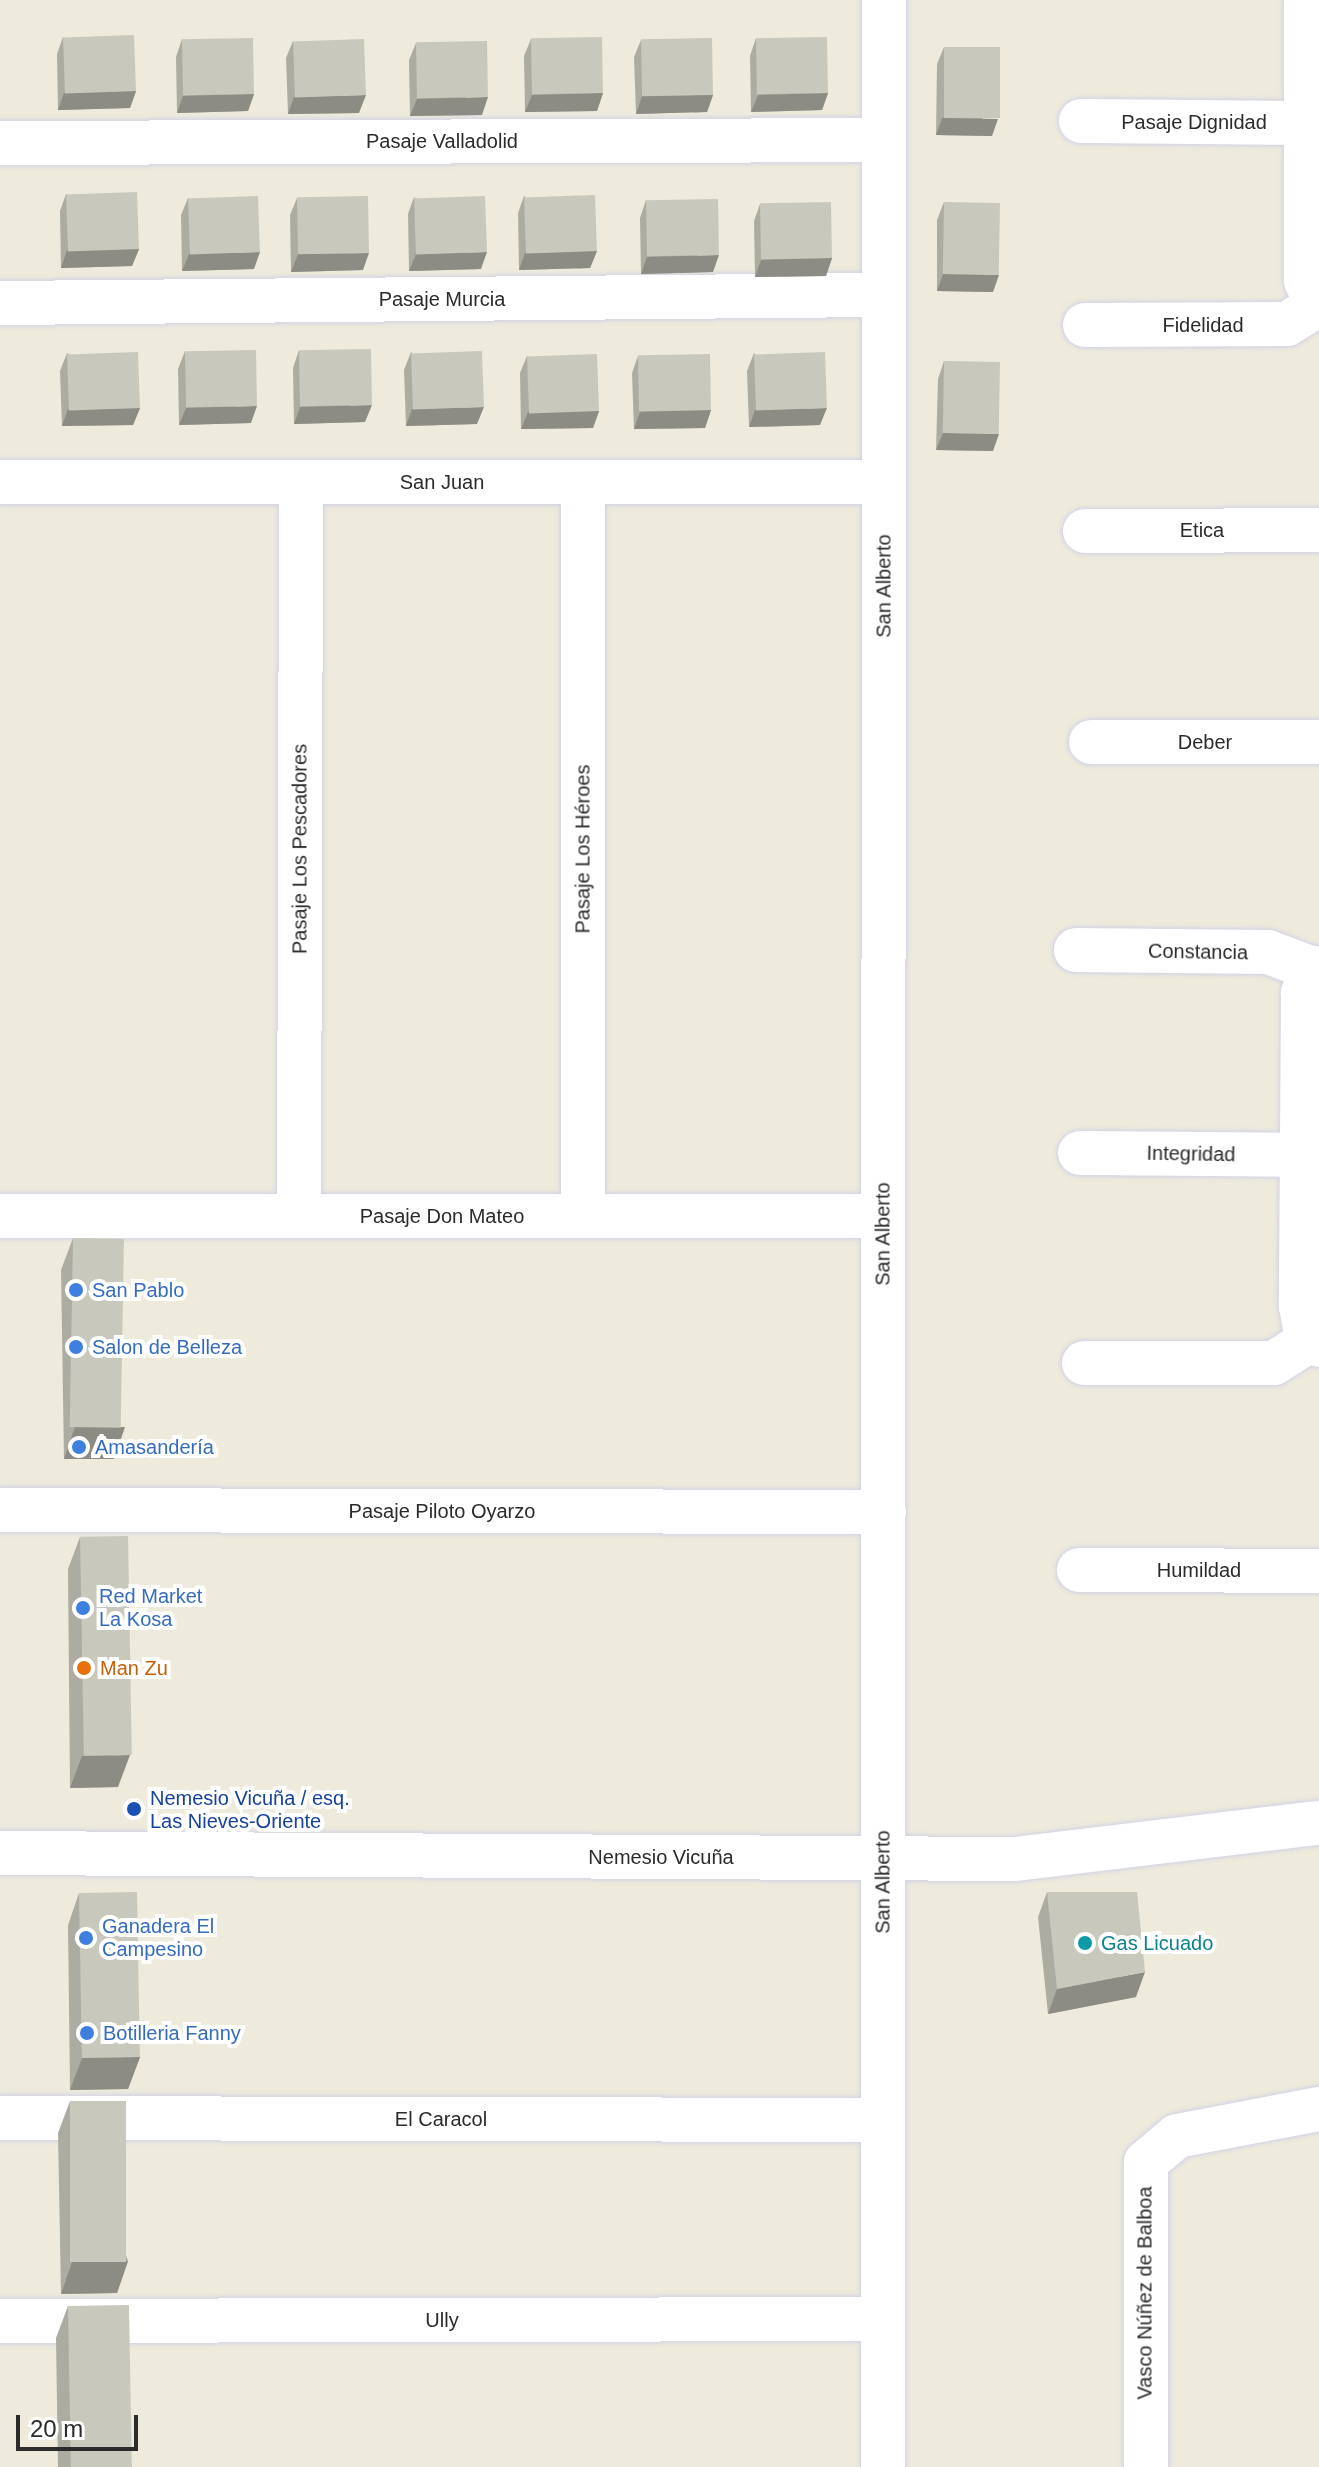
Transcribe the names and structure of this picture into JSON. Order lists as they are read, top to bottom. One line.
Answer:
{"streets":{"street":["Pasaje Dignidad","Pasaje Valladolid","Pasaje Murcia","Fidelidad","San Juan","Etica","San Alberto","Deber","Pasaje Los Pescadores","Pasaje Los Héroes","Constancia","Integridad","Pasaje Don Mateo","Pasaje Piloto Oyarzo","Humildad","Nemesio Vicuña","El Caracol","Vasco Núñez de Balboa","Ully"]},"crossings":[["Pasaje Valladolid","San Alberto"],["Pasaje Murcia","San Alberto"],["San Juan","San Alberto"],["San Juan","Pasaje Los Pescadores"],["San Juan","Pasaje Los Héroes"],["San Alberto","Pasaje Don Mateo"],["San Alberto","Pasaje Piloto Oyarzo"],["San Alberto","Nemesio Vicuña"],["San Alberto","El Caracol"],["San Alberto","Ully"],["Pasaje Los Pescadores","Pasaje Don Mateo"],["Pasaje Los Héroes","Pasaje Don Mateo"]],"places":["San Pablo","Salon de Belleza","Amasandería","Red Market La Kosa","Man Zu","Nemesio Vicuña / esq. Las Nieves-Oriente","Ganadera El Campesino","Gas Licuado","Botilleria Fanny"],"scale_bar":"20 m"}
